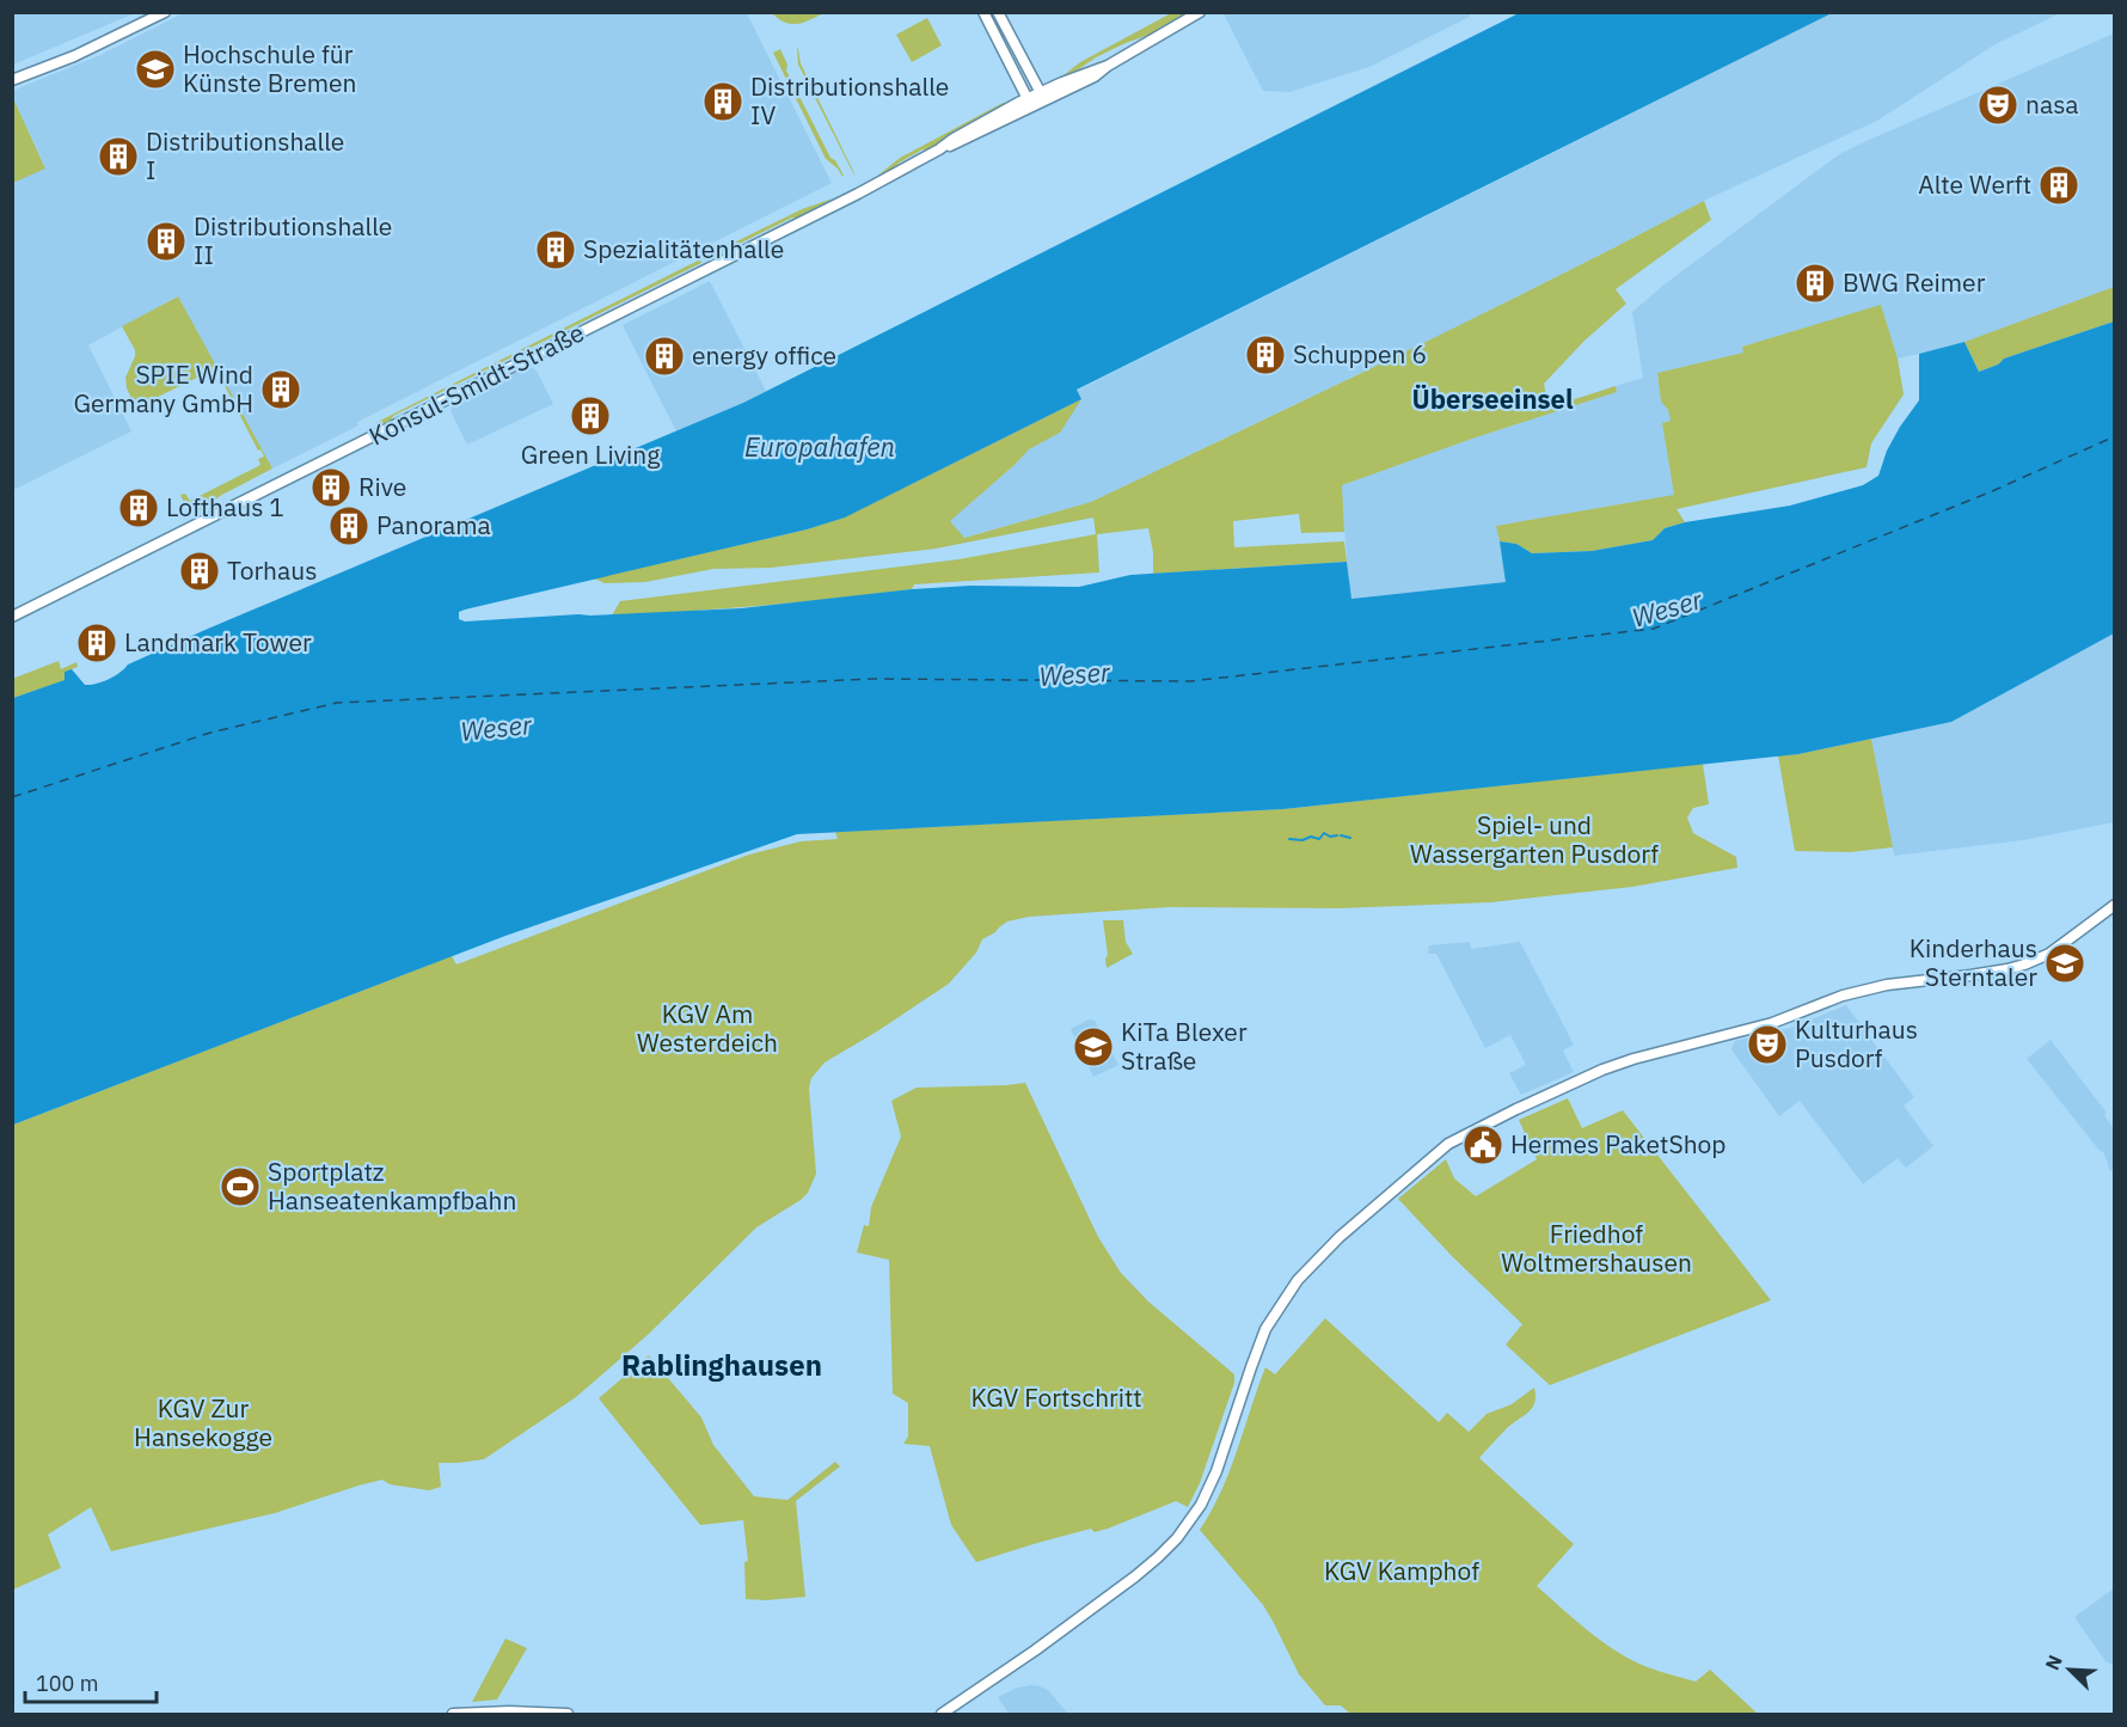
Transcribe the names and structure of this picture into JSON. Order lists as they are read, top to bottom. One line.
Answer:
{"streets":{"street":["Konsul-Smidt-Straße"]},"districts":["Überseeinsel","Rablinghausen"],"water":["Europahafen","Weser"],"parks":["Spiel- und Wassergarten Pusdorf","KGV Am Westerdeich","Friedhof Woltmershausen","KGV Fortschritt","KGV Zur Hansekogge","KGV Kamphof"],"places":{"school or university":["Hochschule für Künste Bremen","Kinderhaus Sterntaler","KiTa Blexer Straße"],"building":["Distributionshalle IV","Distributionshalle I","Alte Werft","Distributionshalle II","Spezialitätenhalle","BWG Reimer","Schuppen 6","energy office","SPIE Wind Germany GmbH","Green Living","Rive","Lofthaus 1","Panorama","Torhaus","Landmark Tower"],"theatre":["nasa","Kulturhaus Pusdorf"],"public building":["Hermes PaketShop"],"sports":["Sportplatz Hanseatenkampfbahn"]},"scale_bar":"100 m","north":"top left"}
